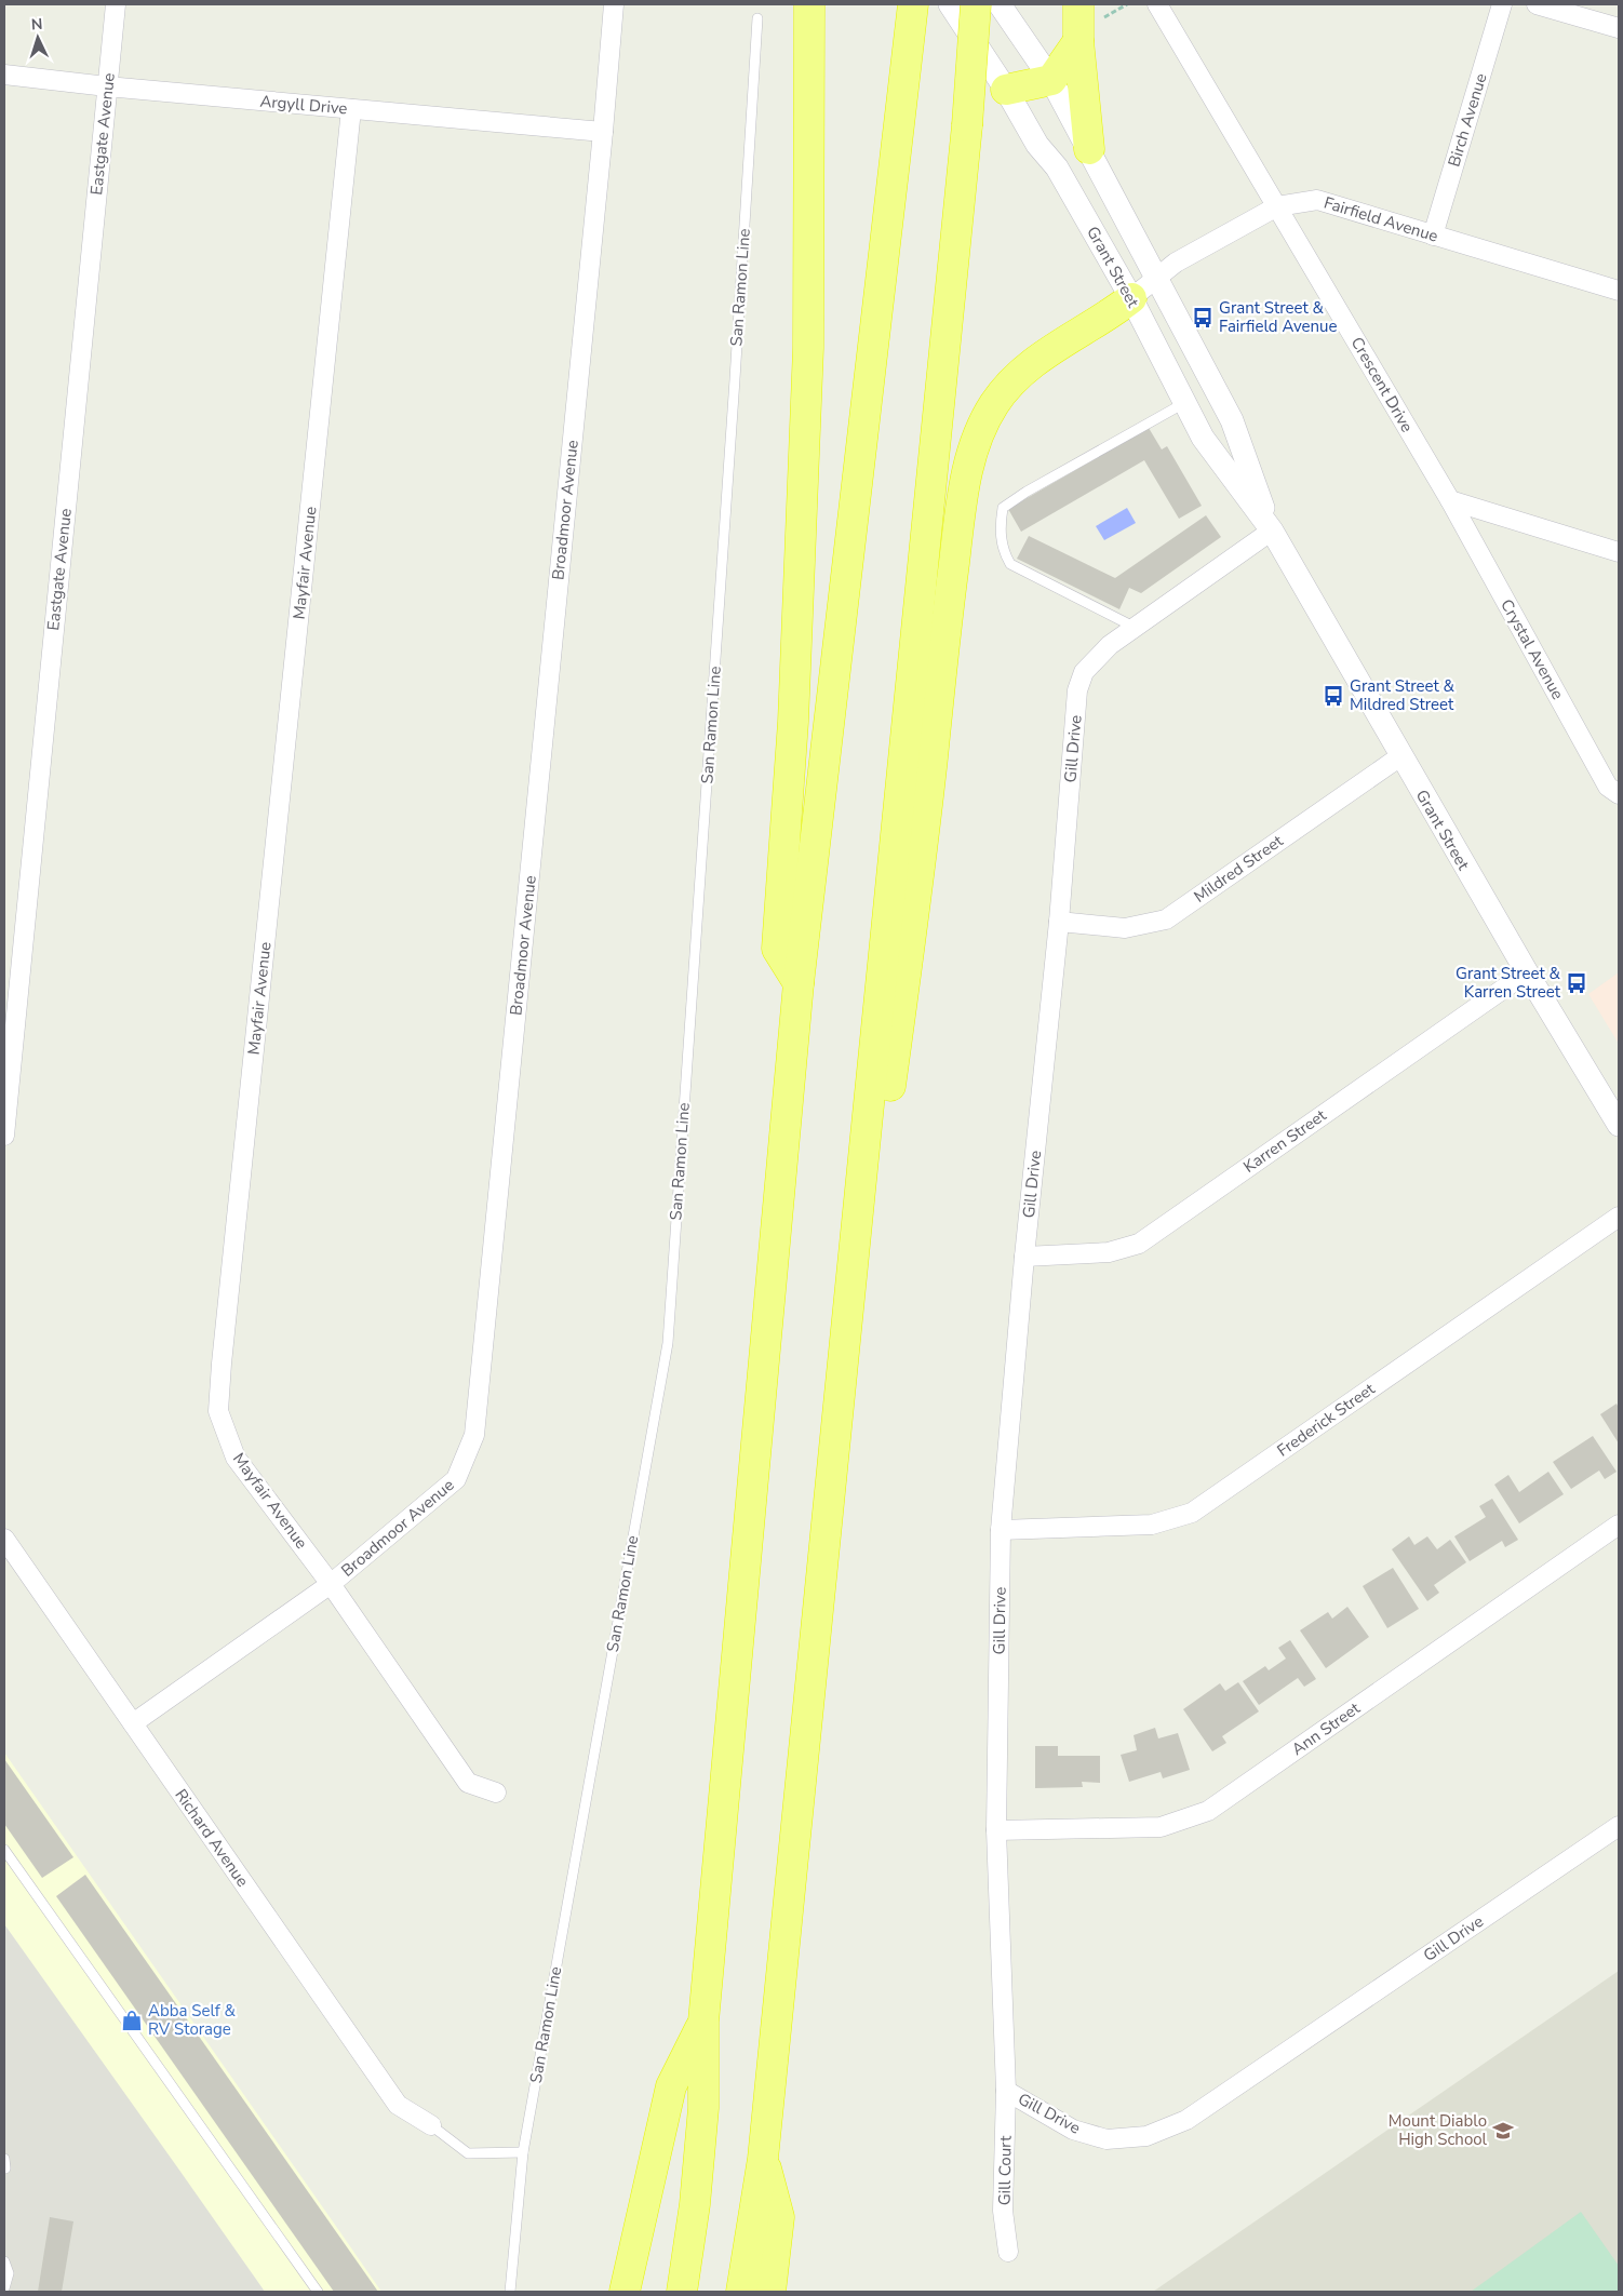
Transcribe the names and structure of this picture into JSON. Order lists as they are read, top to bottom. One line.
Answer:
{"streets":{"street":["Argyll Drive","Birch Avenue","Eastgate Avenue","Fairfield Avenue","Grant Street","Crescent Drive","Broadmoor Avenue","Mayfair Avenue","Crystal Avenue","Gill Drive","Mildred Street","Karren Street","Frederick Street","Ann Street","Richard Avenue","Gill Court"],"lane":["San Ramon Line"]},"crossings":[["Argyll Drive","Eastgate Avenue"],["Argyll Drive","Broadmoor Avenue"],["Argyll Drive","Mayfair Avenue"],["Birch Avenue","Fairfield Avenue"],["Fairfield Avenue","Grant Street"],["Fairfield Avenue","Crescent Drive"],["Grant Street","Gill Drive"],["Grant Street","Mildred Street"],["Grant Street","Karren Street"],["Crescent Drive","Crystal Avenue"],["Broadmoor Avenue","Mayfair Avenue"],["Broadmoor Avenue","Richard Avenue"],["Gill Drive","Mildred Street"],["Gill Drive","Karren Street"],["Gill Drive","Frederick Street"],["Gill Drive","Ann Street"],["Gill Drive","Gill Court"]],"places":{"bus stop":["Grant Street & Fairfield Avenue","Grant Street & Mildred Street","Grant Street & Karren Street"],"shop":["Abba Self & RV Storage"],"school or university":["Mount Diablo High School"]},"north":"top"}
